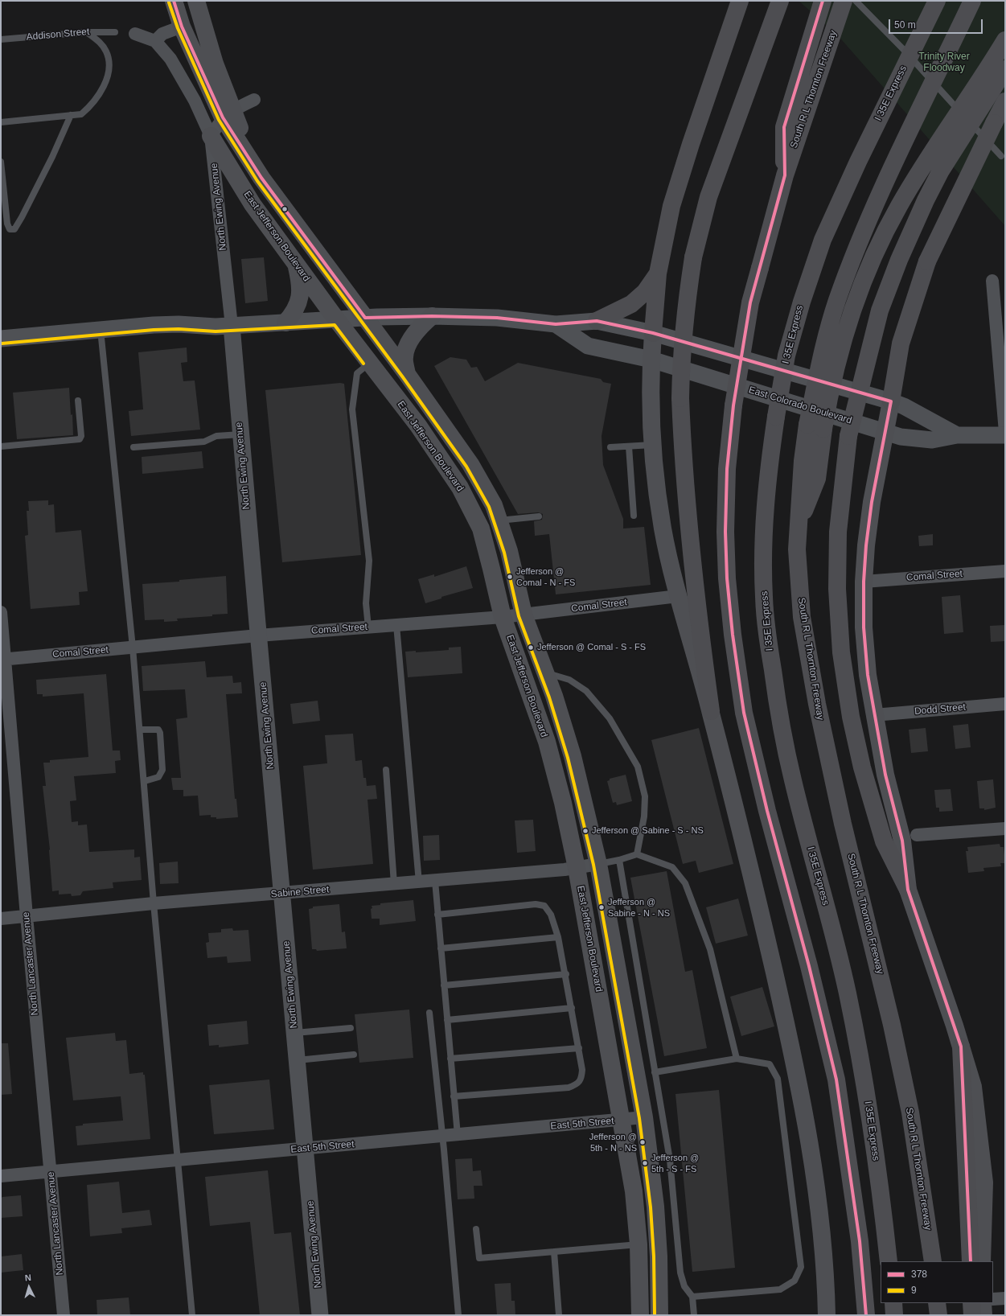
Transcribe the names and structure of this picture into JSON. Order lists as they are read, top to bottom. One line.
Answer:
{"streets":{"highway":["South R L Thornton Freeway","I 35E Express"],"main road":["East Jefferson Boulevard"],"street":["North Ewing Avenue","East Colorado Boulevard","Comal Street","Dodd Street","Sabine Street","North Lancaster Avenue","East 5th Street"],"lane":["Addison Street"]},"crossings":[["North Ewing Avenue","East Jefferson Boulevard"],["North Ewing Avenue","East Colorado Boulevard"],["North Ewing Avenue","Comal Street"],["North Ewing Avenue","Sabine Street"],["North Ewing Avenue","East 5th Street"],["East Jefferson Boulevard","East Colorado Boulevard"],["East Jefferson Boulevard","Comal Street"],["East Jefferson Boulevard","Sabine Street"],["East Jefferson Boulevard","East 5th Street"],["Comal Street","North Lancaster Avenue"],["Sabine Street","North Lancaster Avenue"],["North Lancaster Avenue","East 5th Street"]],"parks":["Trinity River Floodway"],"places":["Jefferson @ Comal - N - FS","Jefferson @ Comal - S - FS","Jefferson @ Sabine - S - NS","Jefferson @ Sabine - N - NS","Jefferson @ 5th - N - NS","Jefferson @ 5th - S - FS"],"lines":["transit line 378","transit line 9"],"legend":["378","9"],"scale_bar":"50 m","north":"top"}
